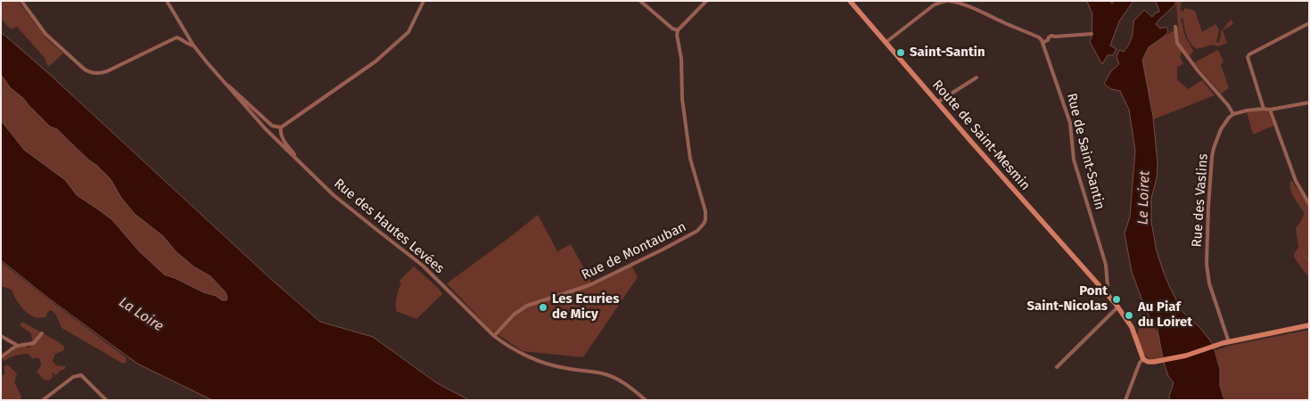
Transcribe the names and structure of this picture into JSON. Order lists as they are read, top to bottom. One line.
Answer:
{"streets":{"main road":["Route de Saint-Mesmin"],"street":["Rue de Saint-Santin","Rue des Vaslins","Rue des Hautes Levées","Rue de Montauban"]},"crossings":[["Route de Saint-Mesmin","Rue de Saint-Santin"],["Rue des Hautes Levées","Rue de Montauban"]],"water":["Le Loiret","La Loire"],"places":["Saint-Santin","Pont Saint-Nicolas","Les Ecuries de Micy","Au Piaf du Loiret"]}
